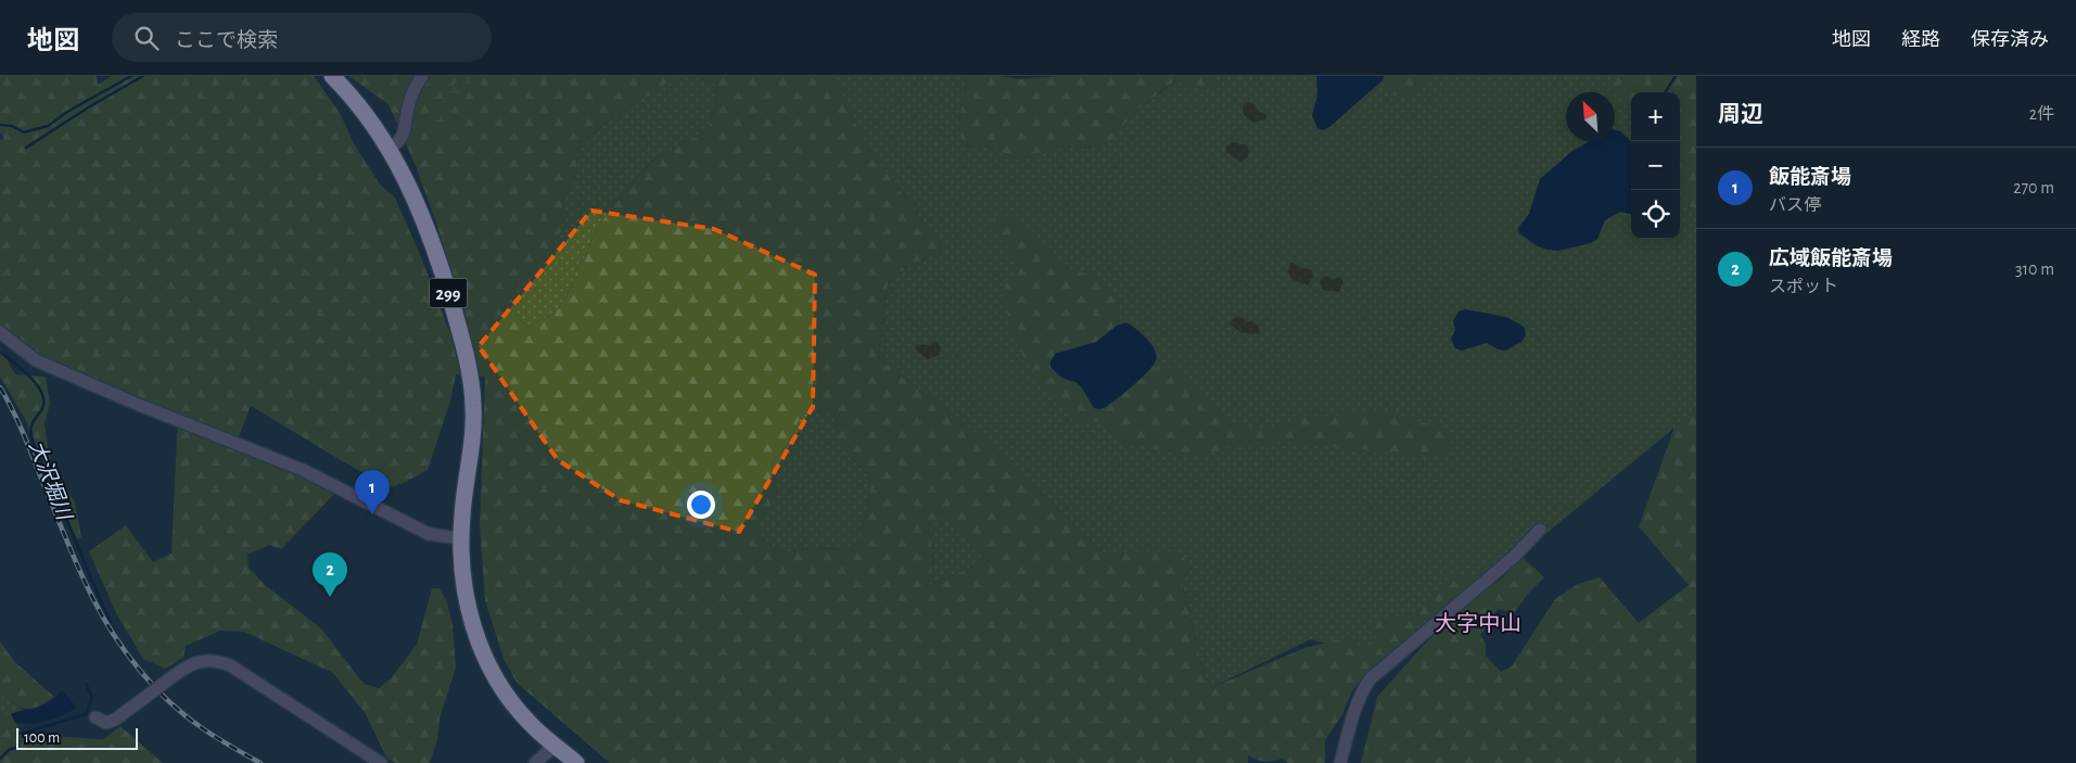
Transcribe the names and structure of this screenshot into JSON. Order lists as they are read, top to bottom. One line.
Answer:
{"streets":{"highway":["299"]},"districts":["大字中山"],"water":["大沢堀川"],"scale_bar":"100 m","north":"top left","page":{"header":"地図","search":"ここで検索","nav":["地図","経路","保存済み"],"heading":["周辺","2件"],"map_buttons":["+","−"],"list":[{"mark":"1","name":"飯能斎場","note":"バス停","value":"270 m"},{"mark":"2","name":"広域飯能斎場","note":"スポット","value":"310 m"}],"pins":["1","2"],"scale":"100 m"}}
